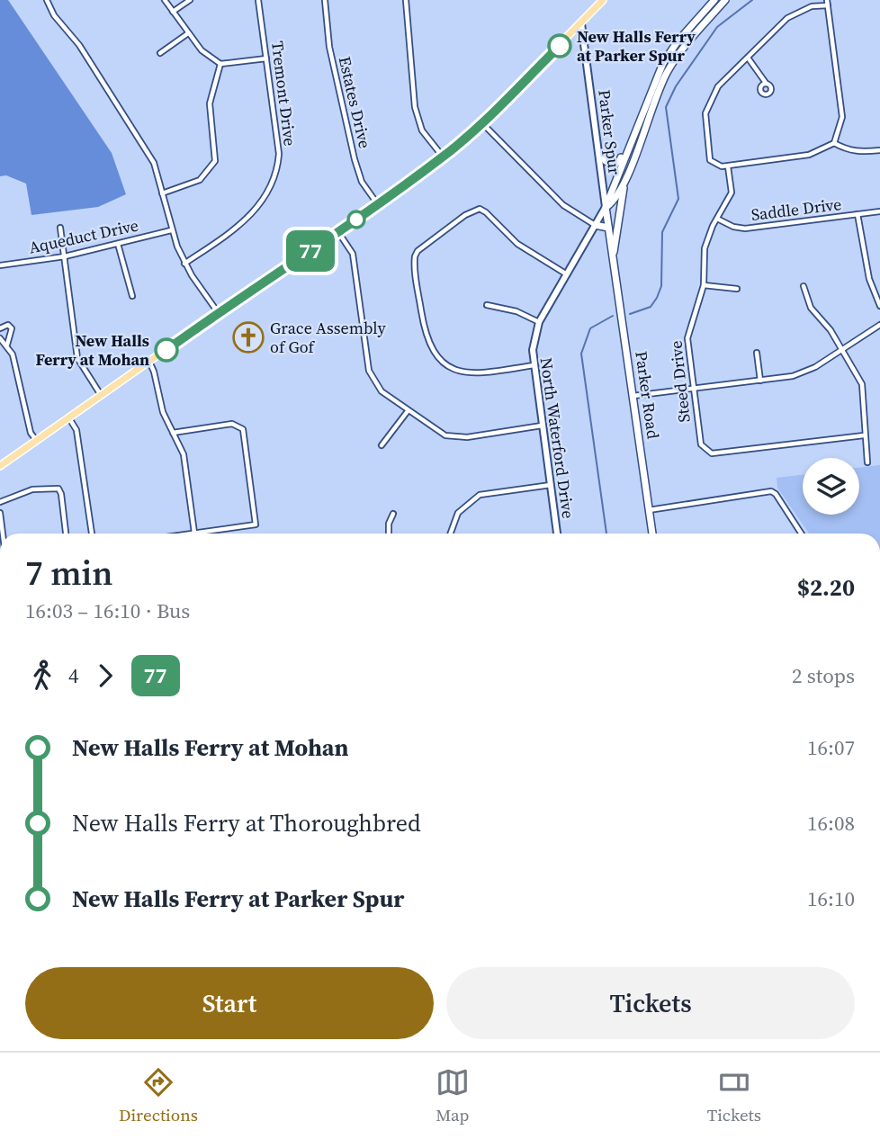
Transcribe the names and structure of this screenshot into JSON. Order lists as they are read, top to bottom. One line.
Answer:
{"streets":{"main road":["Parker Road"],"street":["Tremont Drive","Estates Drive","Parker Spur","Saddle Drive","Aqueduct Drive","Steed Drive","North Waterford Drive"]},"crossings":[["Parker Spur","Parker Road"],["Parker Spur","North Waterford Drive"],["Saddle Drive","Steed Drive"],["Parker Road","North Waterford Drive"]],"places":{"other":["New Halls Ferry at Parker Spur","New Halls Ferry at Mohan"],"church":["Grace Assembly of Gof"]},"lines":["bus line 77"],"page":{"on_map":"77","heading":["7 min","16:03 – 16:10 · Bus","$2.20"],"legs":["4","77","2 stops"],"list":[{"name":"New Halls Ferry at Mohan","value":"16:07"},{"name":"New Halls Ferry at Thoroughbred","value":"16:08"},{"name":"New Halls Ferry at Parker Spur","value":"16:10"}],"buttons":["Start","Tickets"],"tabs":["Directions","Map","Tickets"]}}
